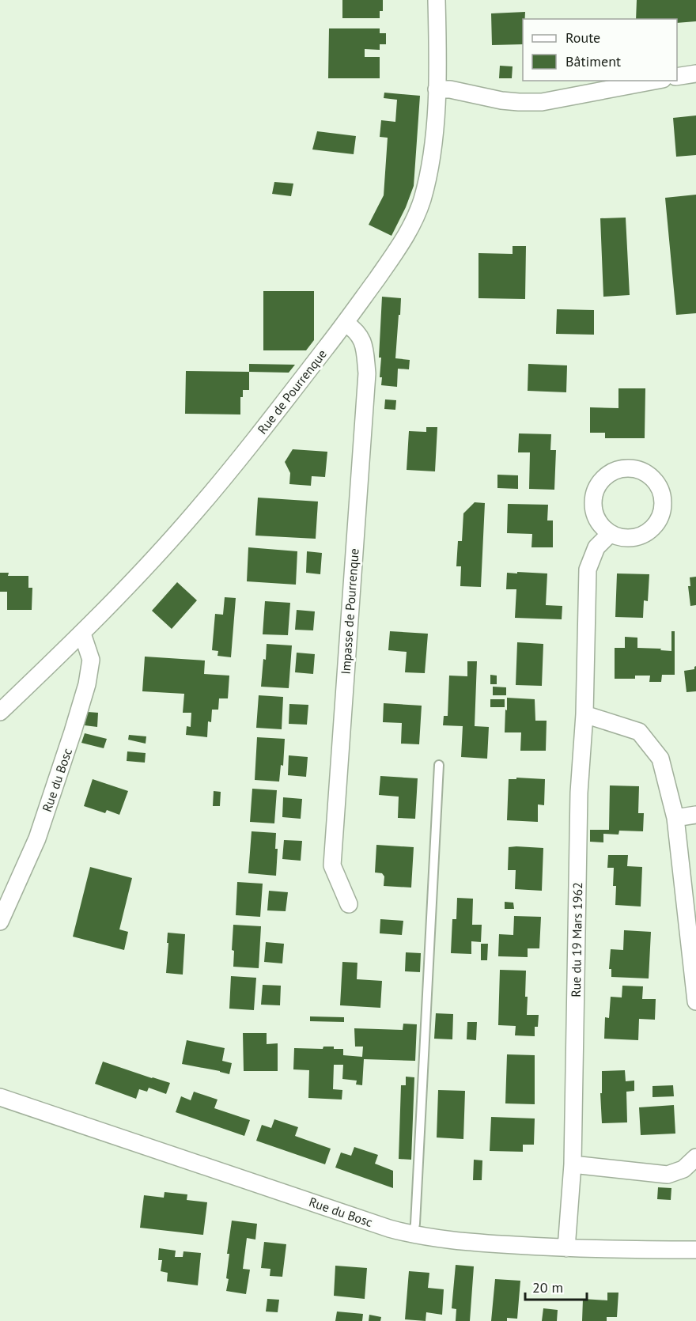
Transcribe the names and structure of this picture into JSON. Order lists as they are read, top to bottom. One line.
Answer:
{"streets":{"street":["Rue de Pourrenque","Impasse de Pourrenque","Rue du Bosc","Rue du 19 Mars 1962"]},"crossings":[["Rue de Pourrenque","Impasse de Pourrenque"],["Rue de Pourrenque","Rue du Bosc"],["Rue du Bosc","Rue du 19 Mars 1962"]],"legend":["Route","Bâtiment"],"scale_bar":"20 m"}
